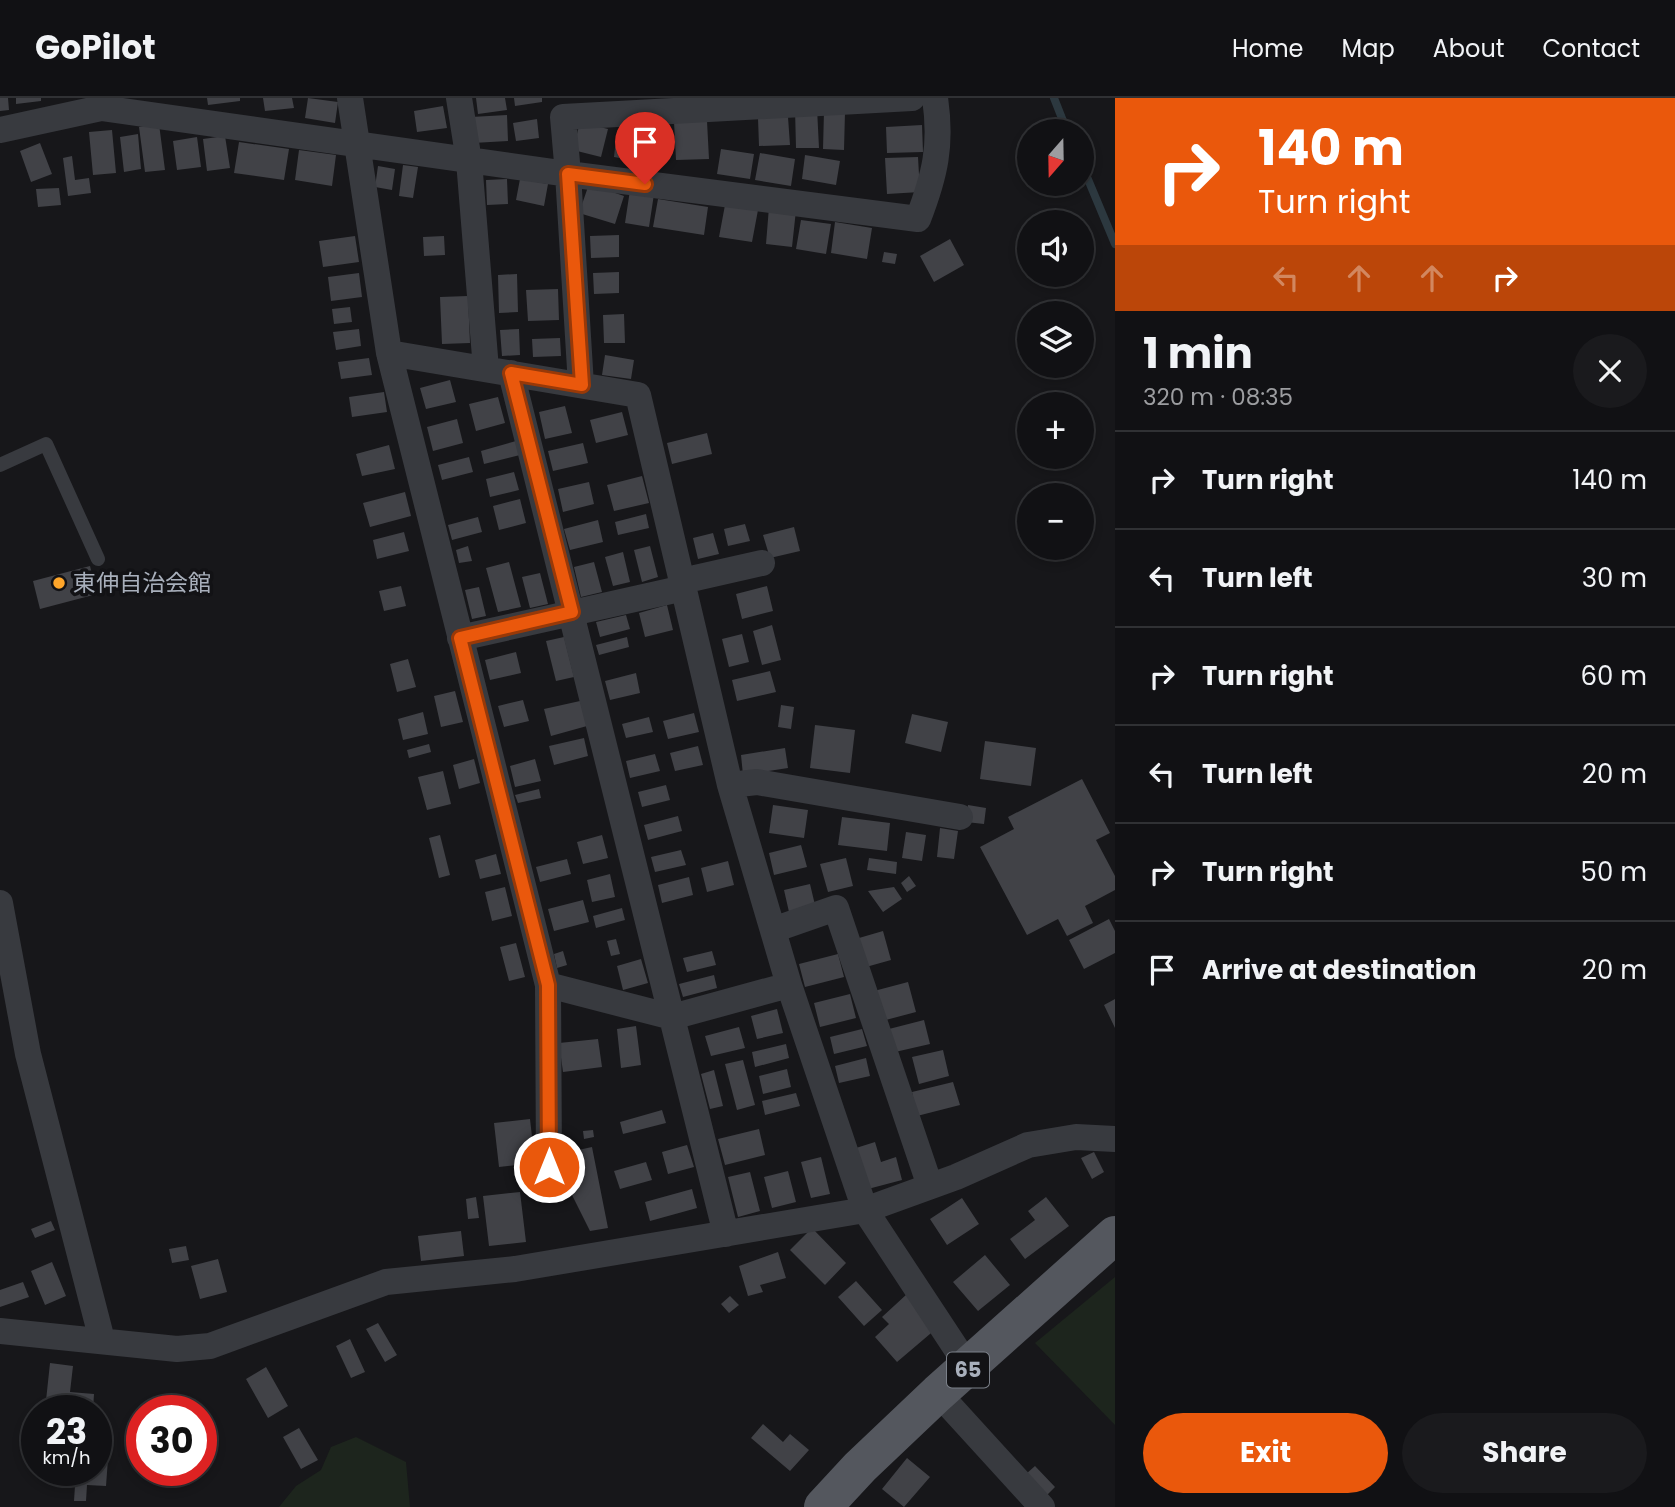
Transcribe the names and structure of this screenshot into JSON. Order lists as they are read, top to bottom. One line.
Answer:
{"streets":{"main road":["65"]},"places":["東伸自治会館"],"north":"bottom","page":{"header":"GoPilot","nav":["Home","Map","About","Contact"],"turn":["140 m","Turn right"],"map_buttons":["+","−"],"heading":["1 min","320 m · 08:35"],"list":[{"name":"Turn right","value":"140 m"},{"name":"Turn left","value":"30 m"},{"name":"Turn right","value":"60 m"},{"name":"Turn left","value":"20 m"},{"name":"Turn right","value":"50 m"},{"name":"Arrive at destination","value":"20 m"}],"speed":"23 km/h","limit":"30","buttons":["Exit","Share"]}}
